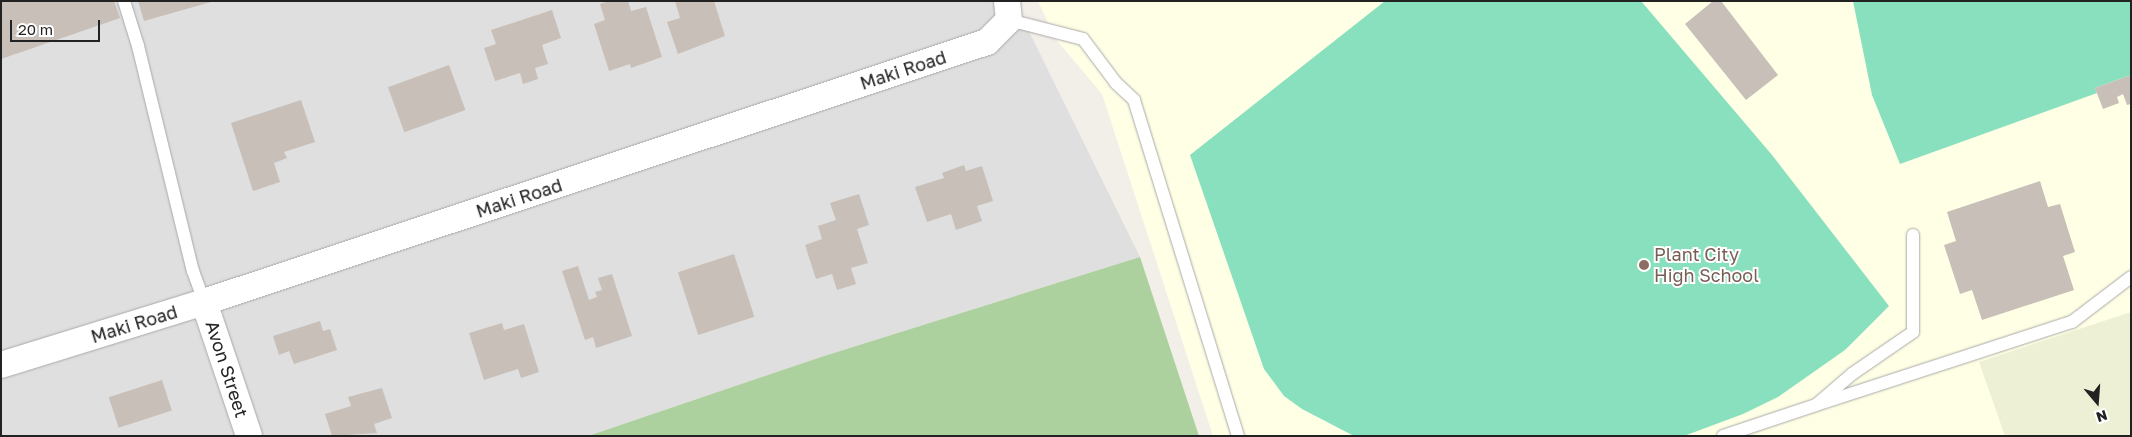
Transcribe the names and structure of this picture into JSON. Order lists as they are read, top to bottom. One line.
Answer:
{"streets":{"street":["Maki Road","Avon Street"]},"crossings":[["Maki Road","Avon Street"]],"places":["Plant City High School"],"scale_bar":"20 m","north":"bottom"}
